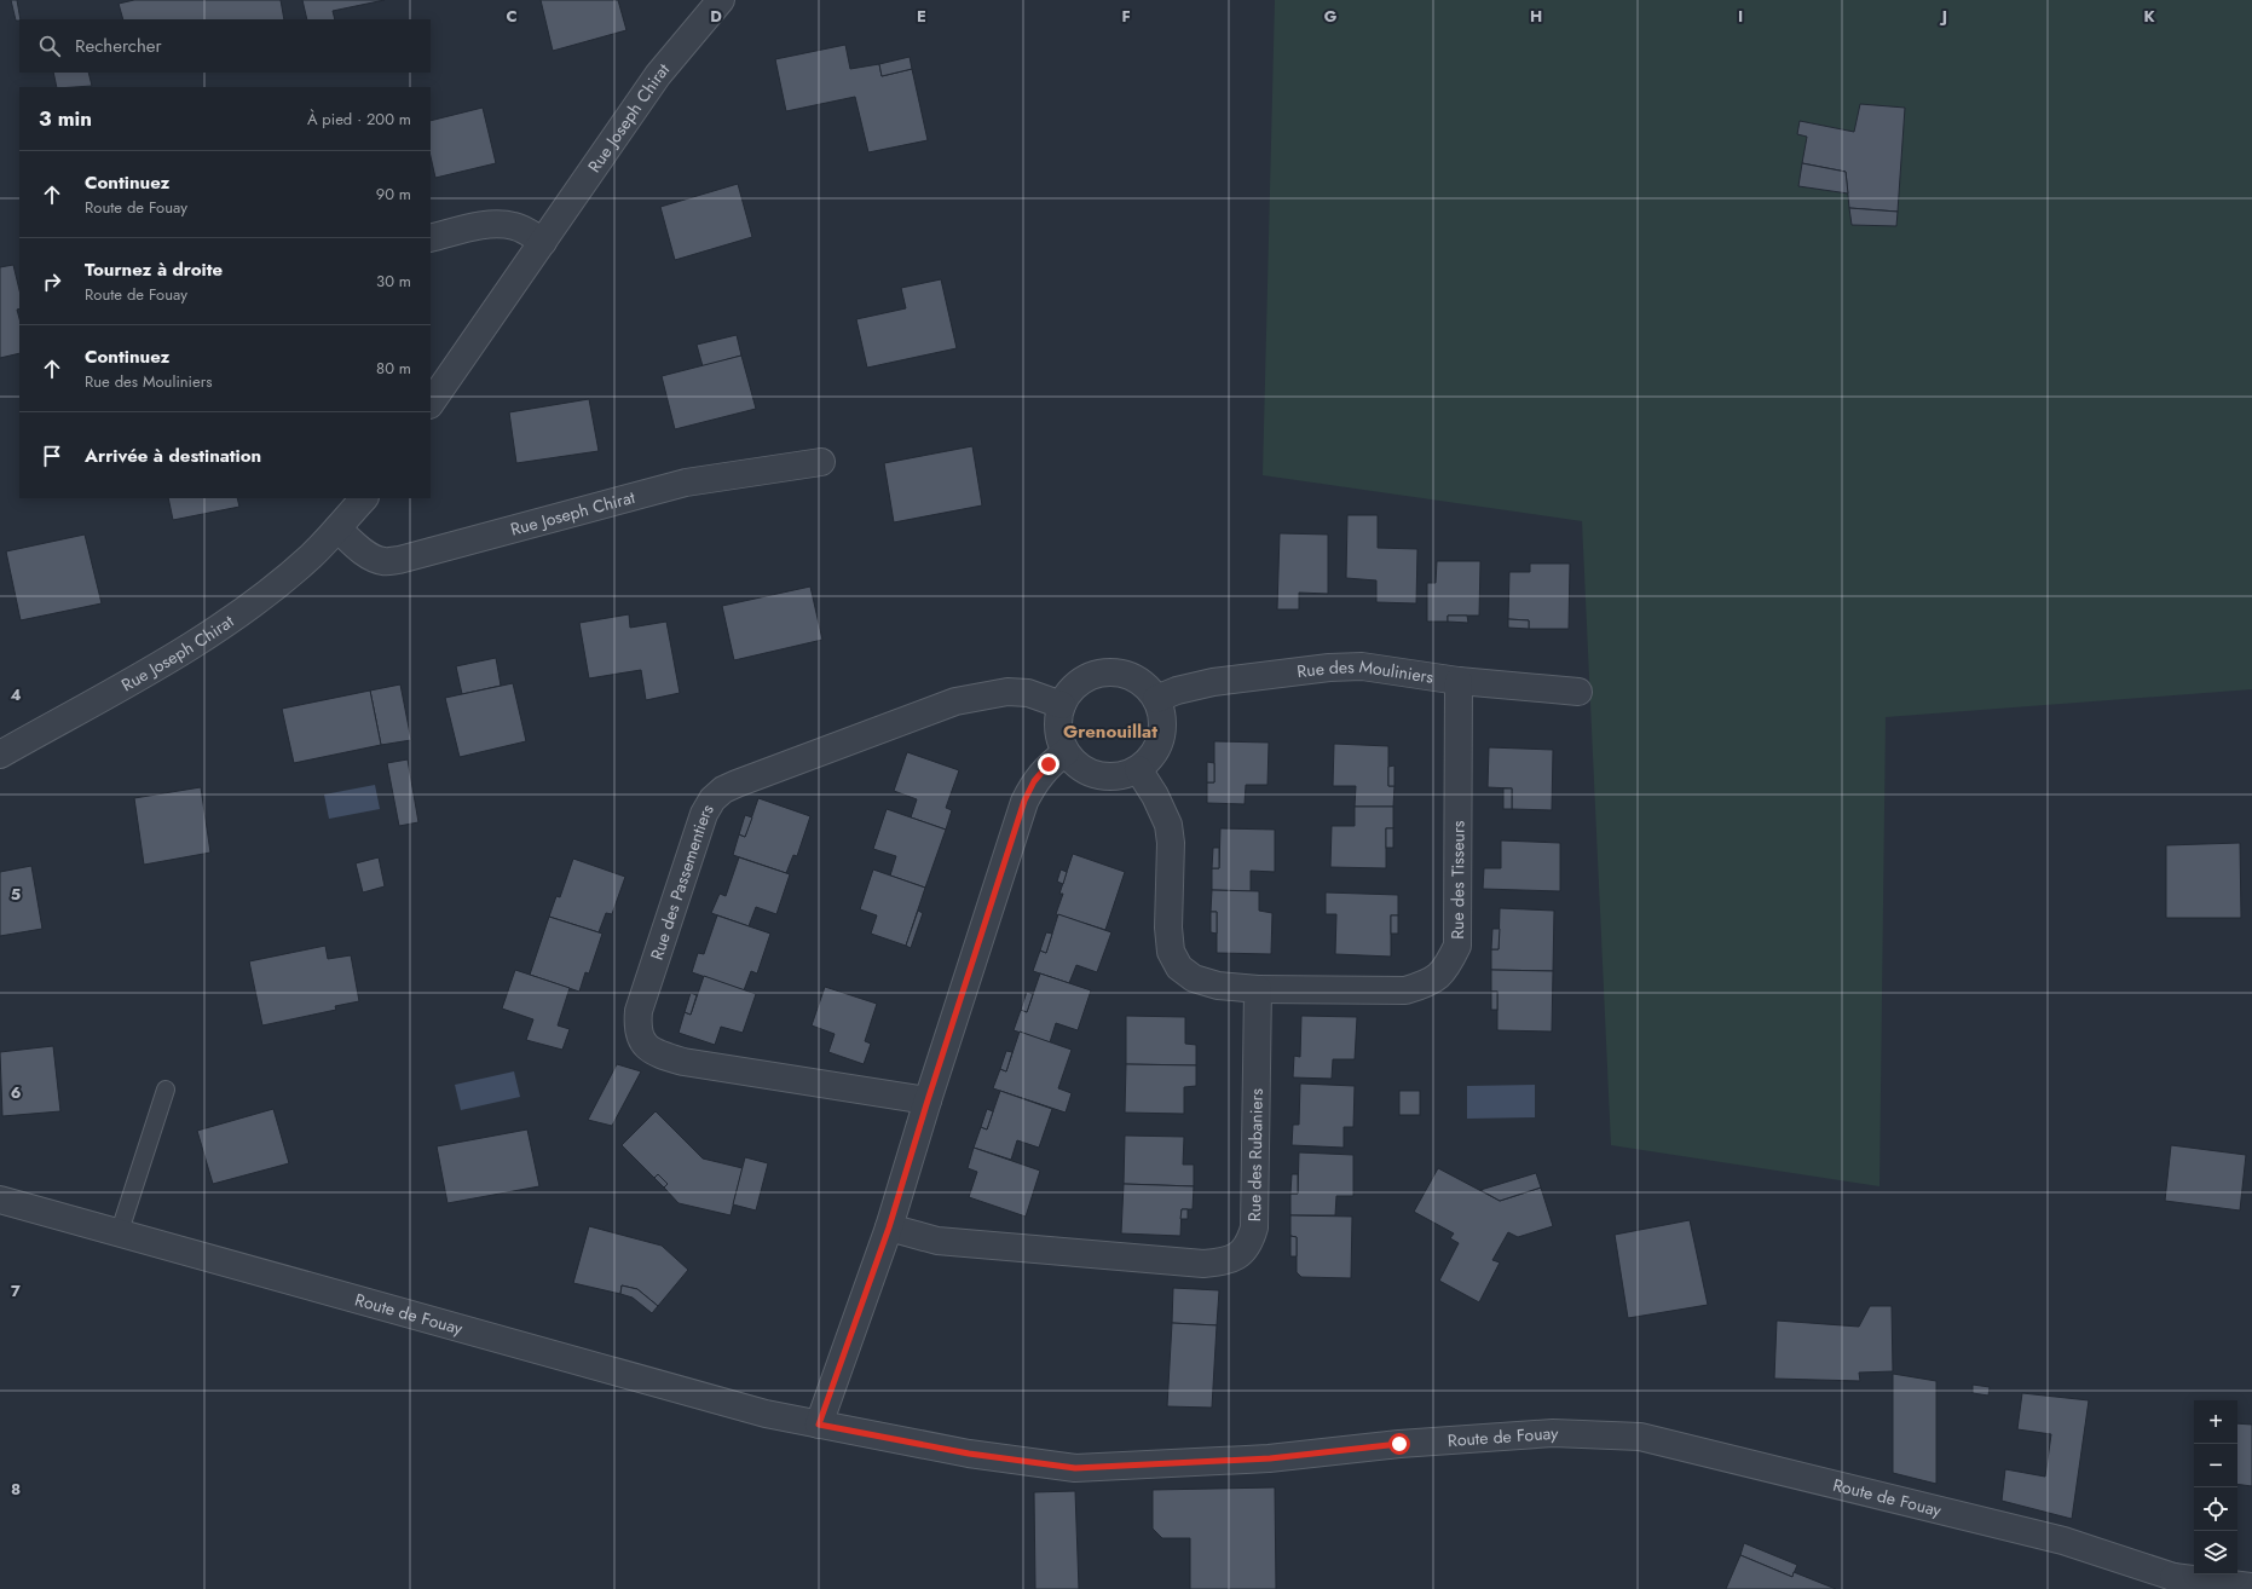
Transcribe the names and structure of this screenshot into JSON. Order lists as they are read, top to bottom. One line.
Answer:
{"streets":{"street":["Rue Joseph Chirat","Rue des Mouliniers","Rue des Tisseurs","Rue des Passementiers","Rue des Rubaniers","Route de Fouay"]},"crossings":[["Rue des Mouliniers","Rue des Tisseurs"],["Rue des Mouliniers","Rue des Passementiers"],["Rue des Tisseurs","Rue des Rubaniers"]],"districts":["Grenouillat"],"page":{"search":"Rechercher","heading":["3 min","À pied · 200 m"],"list":[["Continuez","Route de Fouay","90 m"],["Tournez à droite","Route de Fouay","30 m"],["Continuez","Rue des Mouliniers","80 m"],"Arrivée à destination"],"map_buttons":["+","−"]},"grid":{"columns":["C","D","E","F","G","H","I","J","K"],"rows":["4","5","6","7","8"]}}
